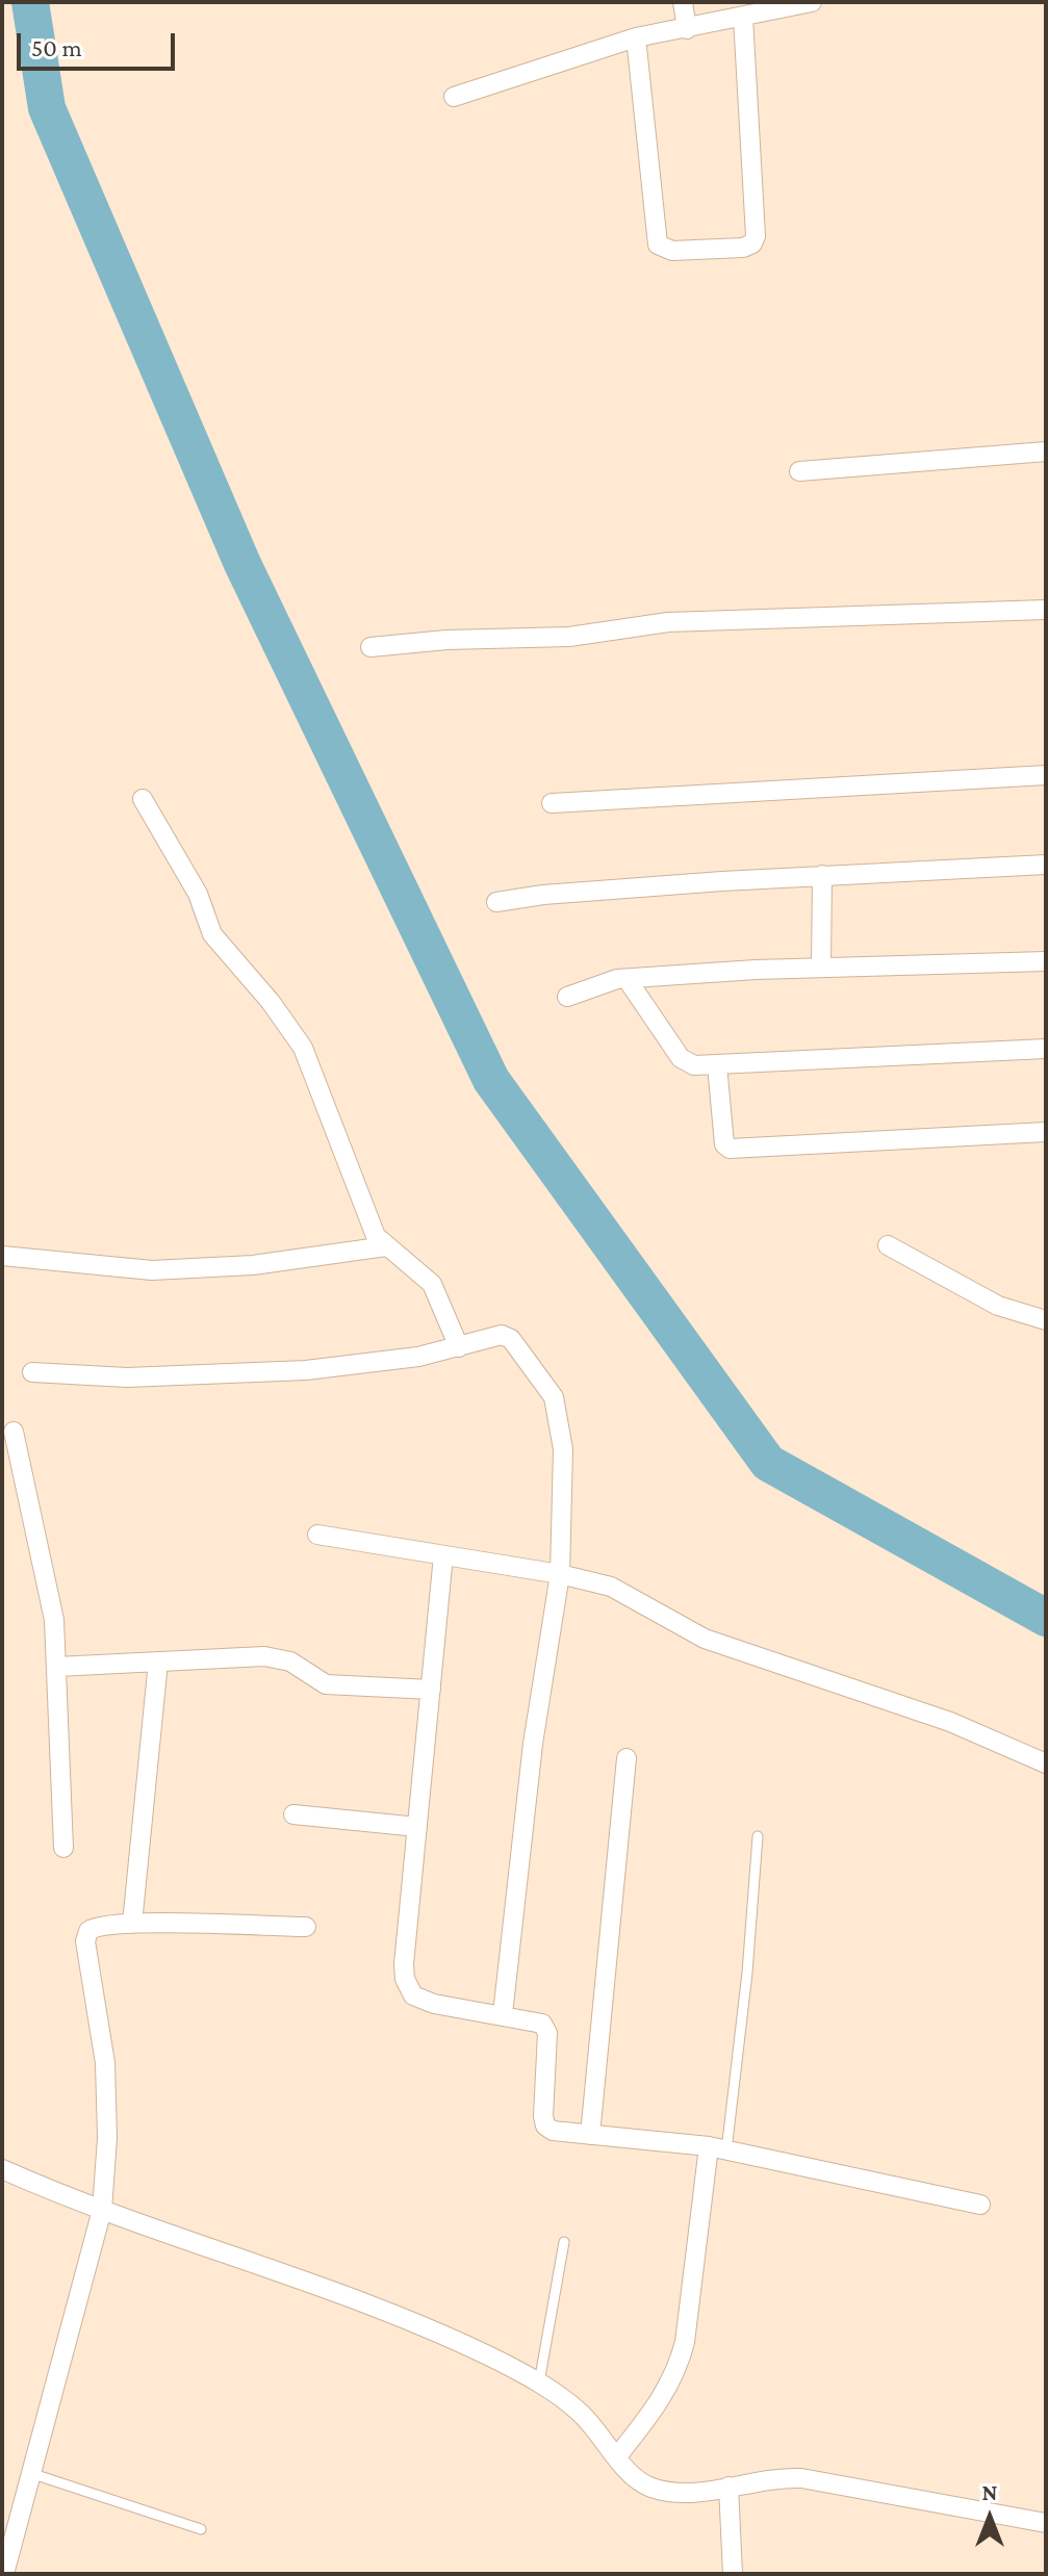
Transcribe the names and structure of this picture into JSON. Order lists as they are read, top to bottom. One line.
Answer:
{"scale_bar":"50 m","north":"top"}
